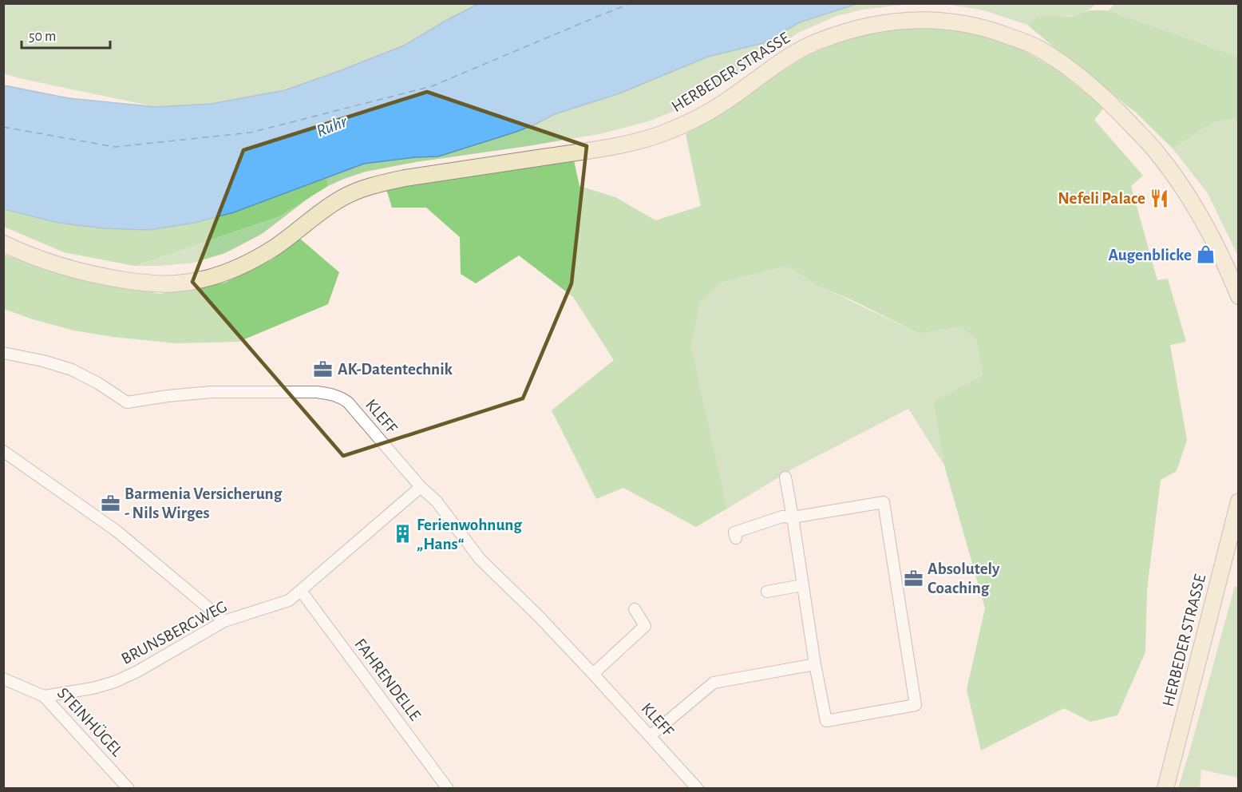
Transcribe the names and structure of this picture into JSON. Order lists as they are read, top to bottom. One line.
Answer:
{"streets":{"main road":["HERBEDER STRASSE"],"street":["KLEFF","BRUNSBERGWEG","FAHRENDELLE","STEINHÜGEL"]},"crossings":[["KLEFF","BRUNSBERGWEG"],["BRUNSBERGWEG","FAHRENDELLE"],["BRUNSBERGWEG","STEINHÜGEL"]],"water":["Ruhr"],"places":{"restaurant":["Nefeli Palace"],"shop":["Augenblicke"],"office":["AK-Datentechnik","Barmenia Versicherung - Nils Wirges","Absolutely Coaching"],"building":["Ferienwohnung „Hans“"]},"scale_bar":"50 m"}
